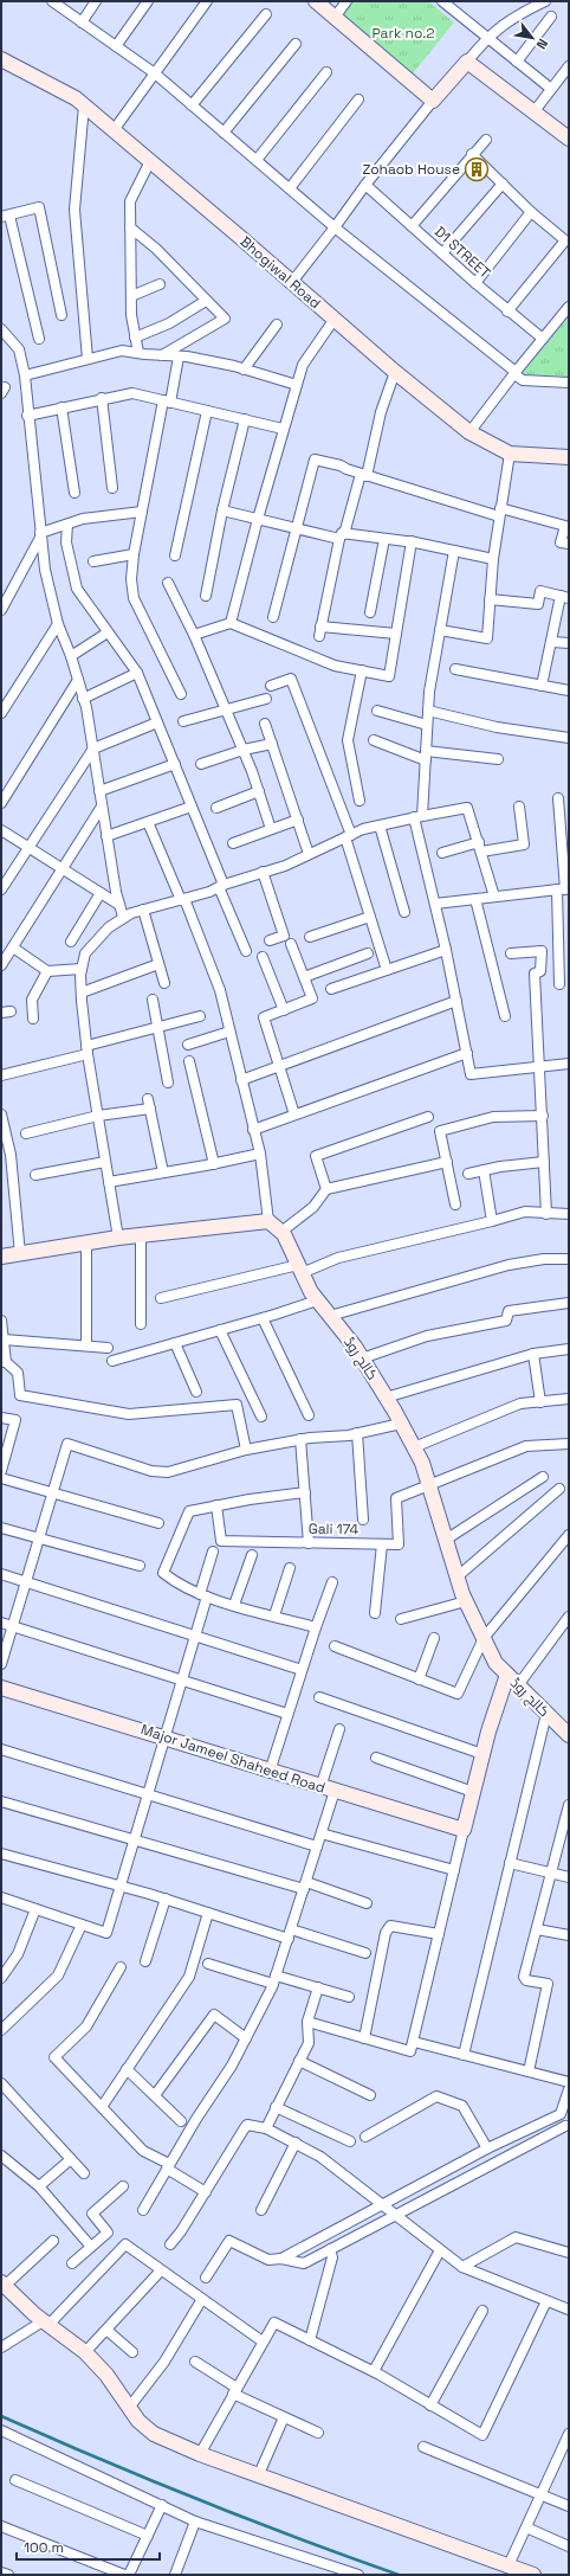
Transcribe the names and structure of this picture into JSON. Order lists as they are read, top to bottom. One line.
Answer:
{"streets":{"street":["D1 STREET","Bhogiwal Road","کالج روڈ","Gali 174","Major Jameel Shaheed Road"]},"crossings":[["کالج روڈ","Gali 174"]],"parks":["Park no.2"],"places":{"building":["Zohaob House"]},"scale_bar":"100 m","north":"bottom right"}
